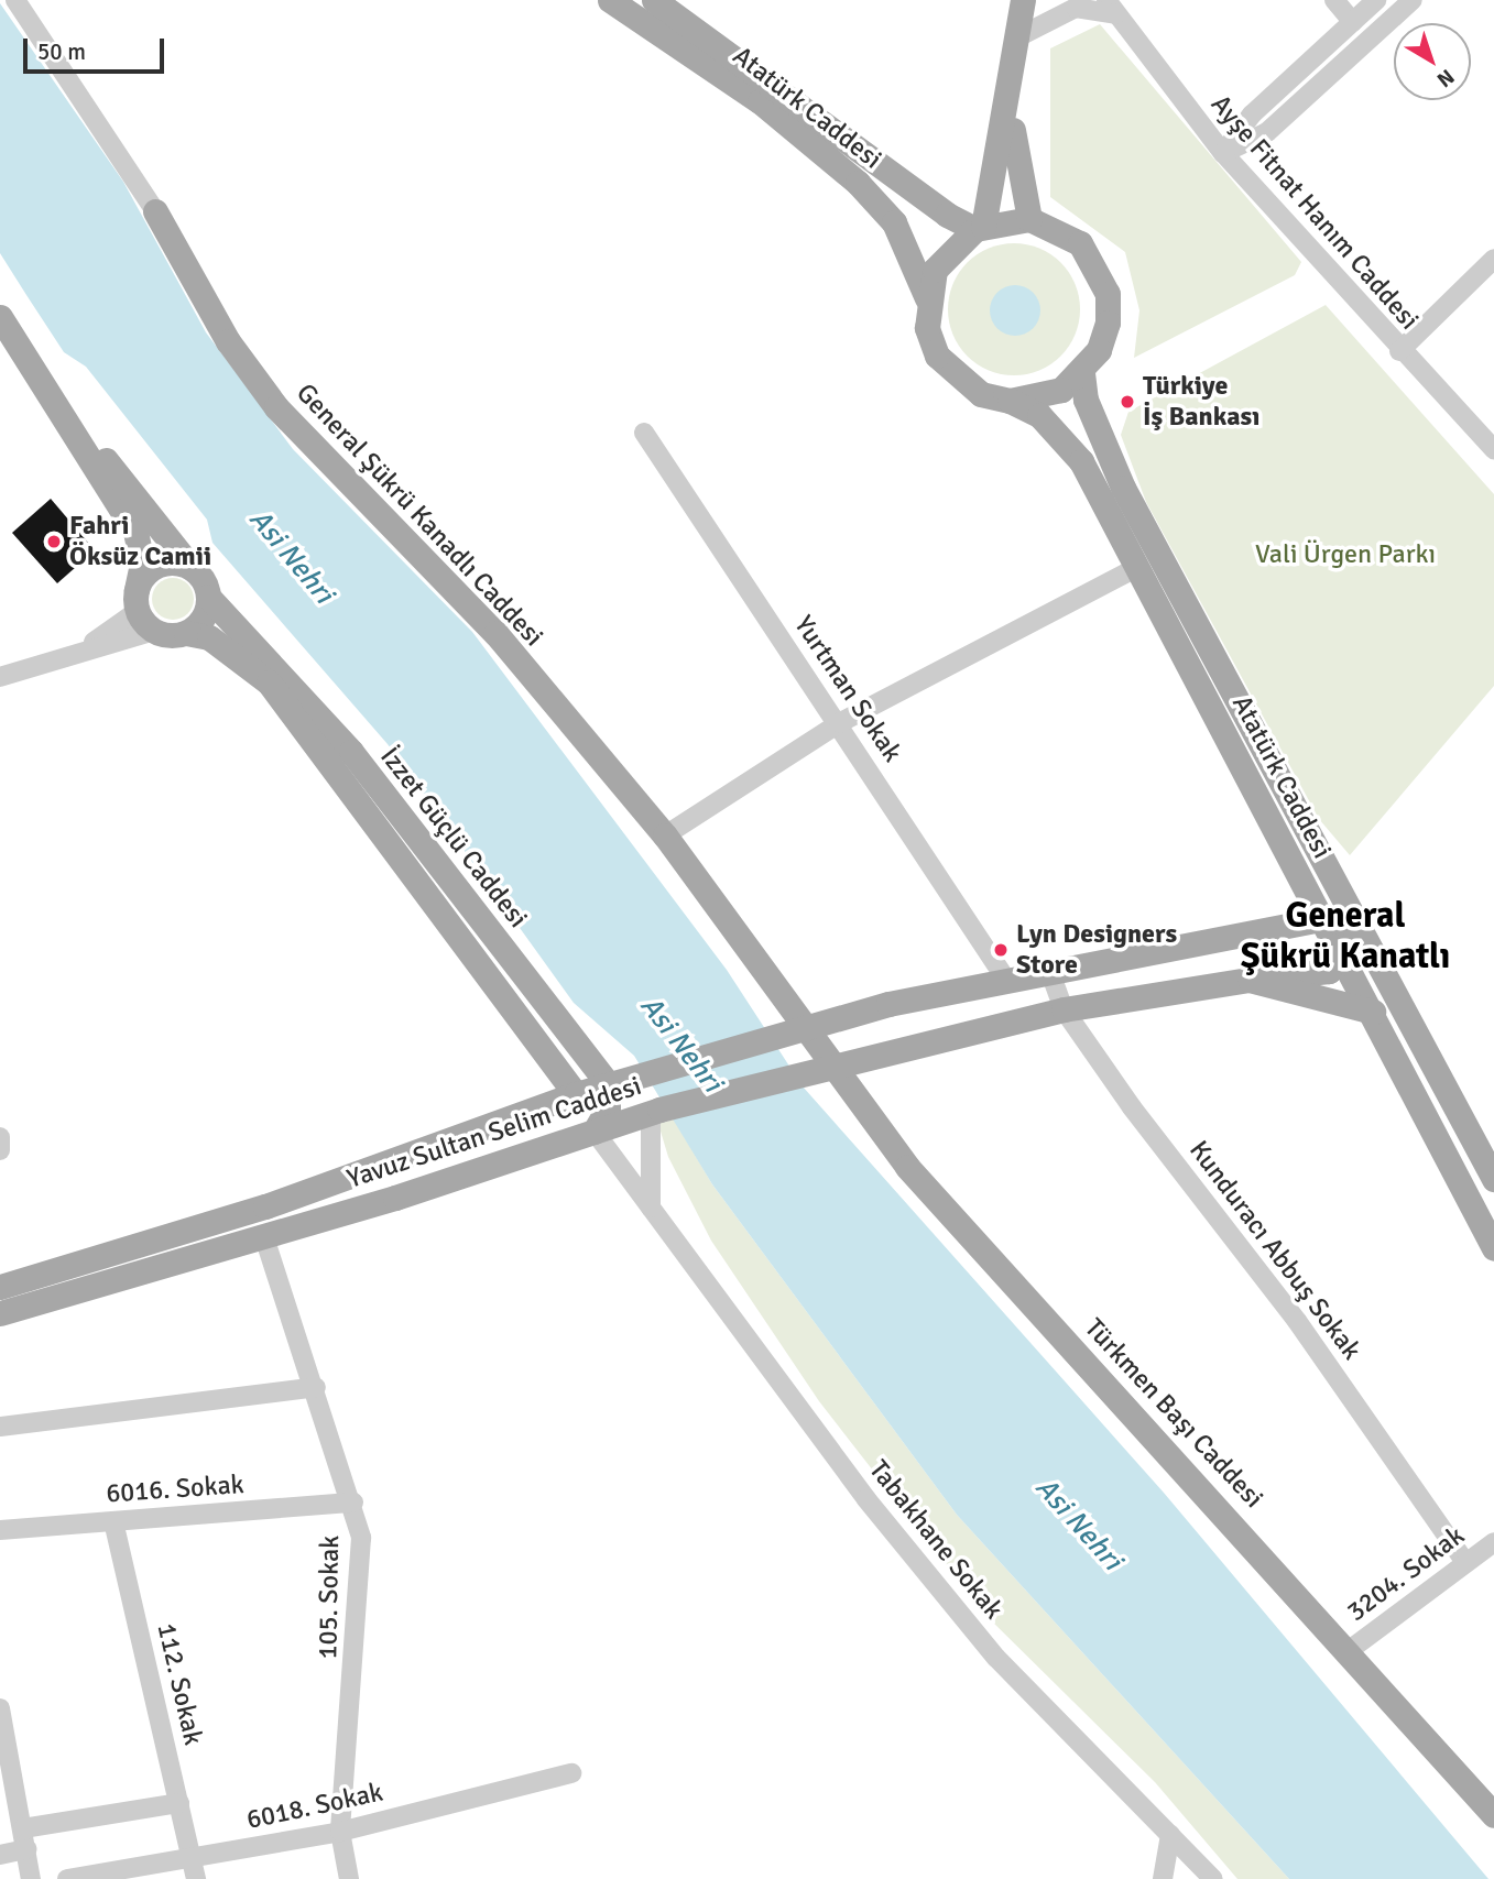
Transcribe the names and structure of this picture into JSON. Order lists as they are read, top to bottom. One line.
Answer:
{"streets":{"main road":["Atatürk Caddesi","General Şükrü Kanadlı Caddesi","İzzet Güçlü Caddesi","Yavuz Sultan Selim Caddesi","Türkmen Başı Caddesi"],"street":["Ayşe Fitnat Hanım Caddesi","Yurtman Sokak","Kunduracı Abbuş Sokak","6016. Sokak","Tabakhane Sokak","3204. Sokak","105. Sokak","112. Sokak","6018. Sokak"]},"crossings":[["Atatürk Caddesi","Yavuz Sultan Selim Caddesi"],["General Şükrü Kanadlı Caddesi","Yavuz Sultan Selim Caddesi"],["General Şükrü Kanadlı Caddesi","Türkmen Başı Caddesi"],["Yurtman Sokak","Yavuz Sultan Selim Caddesi"],["İzzet Güçlü Caddesi","Yavuz Sultan Selim Caddesi"],["Yavuz Sultan Selim Caddesi","Kunduracı Abbuş Sokak"],["Yavuz Sultan Selim Caddesi","Türkmen Başı Caddesi"],["Yavuz Sultan Selim Caddesi","Tabakhane Sokak"],["Yavuz Sultan Selim Caddesi","105. Sokak"],["Kunduracı Abbuş Sokak","3204. Sokak"],["Türkmen Başı Caddesi","3204. Sokak"],["6016. Sokak","105. Sokak"],["6016. Sokak","112. Sokak"],["105. Sokak","6018. Sokak"],["112. Sokak","6018. Sokak"]],"districts":["General Şükrü Kanatlı"],"water":["Asi Nehri"],"parks":["Vali Ürgen Parkı"],"places":["Türkiye İş Bankası","Fahri Öksüz Camii","Lyn Designers Store"],"scale_bar":"50 m","north":"bottom right"}
